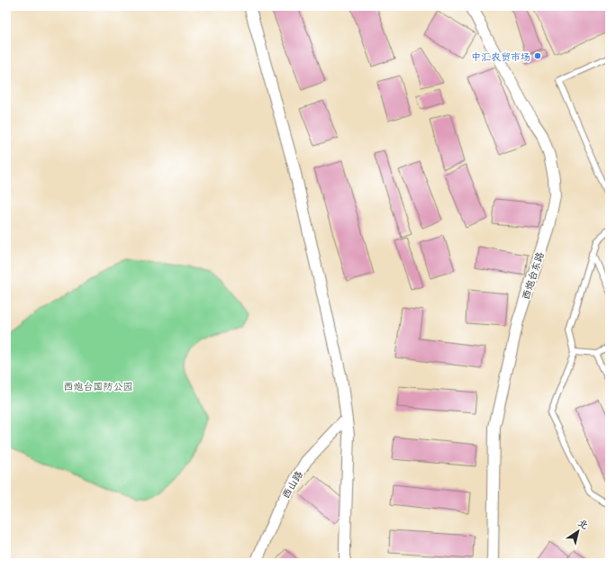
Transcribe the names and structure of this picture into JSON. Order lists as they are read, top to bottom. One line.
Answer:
{"streets":{"street":["西炮台东路","西山路"]},"parks":["西炮台国防公园"],"places":["中汇农贸市场"],"north":"top right"}
